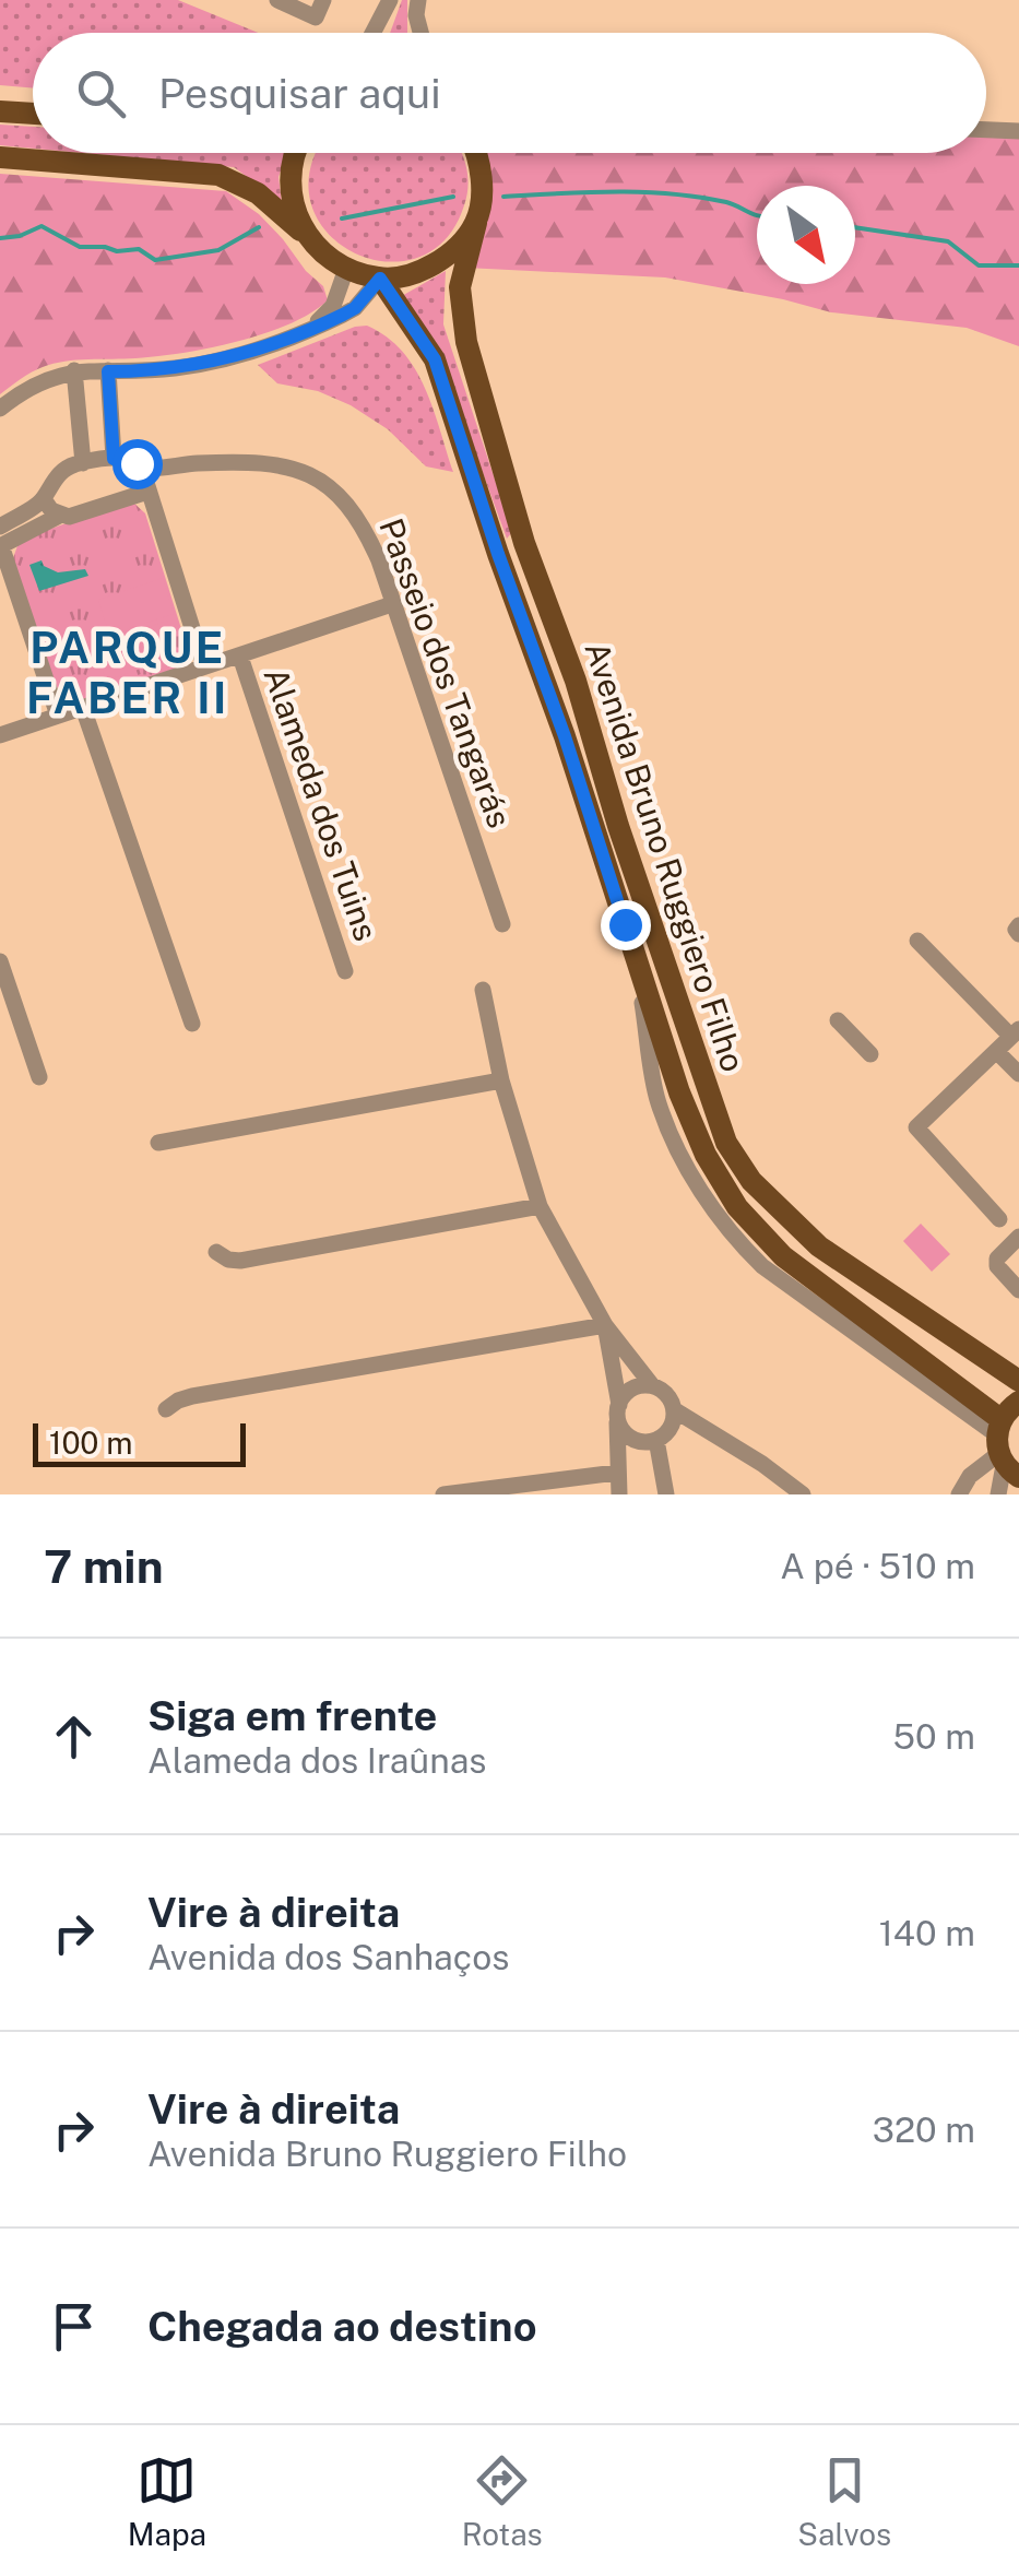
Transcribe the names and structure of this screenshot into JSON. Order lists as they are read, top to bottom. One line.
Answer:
{"streets":{"main road":["Avenida Bruno Ruggiero Filho"],"street":["Passeio dos Tangarás","Alameda dos Tuins"]},"districts":["PARQUE FABER II"],"scale_bar":"100 m","north":"bottom right","page":{"search":"Pesquisar aqui","scale":"100 m","heading":["7 min","A pé · 510 m"],"list":[["Siga em frente","Alameda dos Iraûnas","50 m"],["Vire à direita","Avenida dos Sanhaços","140 m"],["Vire à direita","Avenida Bruno Ruggiero Filho","320 m"],"Chegada ao destino"],"nav":["Mapa","Rotas","Salvos"]}}
